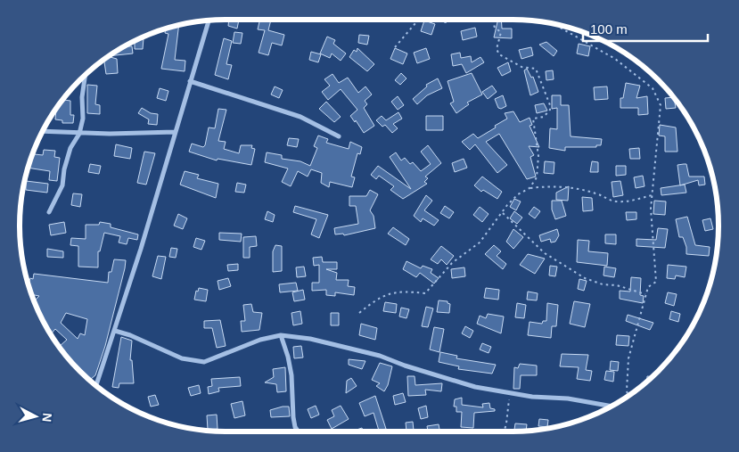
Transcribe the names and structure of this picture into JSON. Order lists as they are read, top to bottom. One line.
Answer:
{"scale_bar":"100 m","north":"right"}
